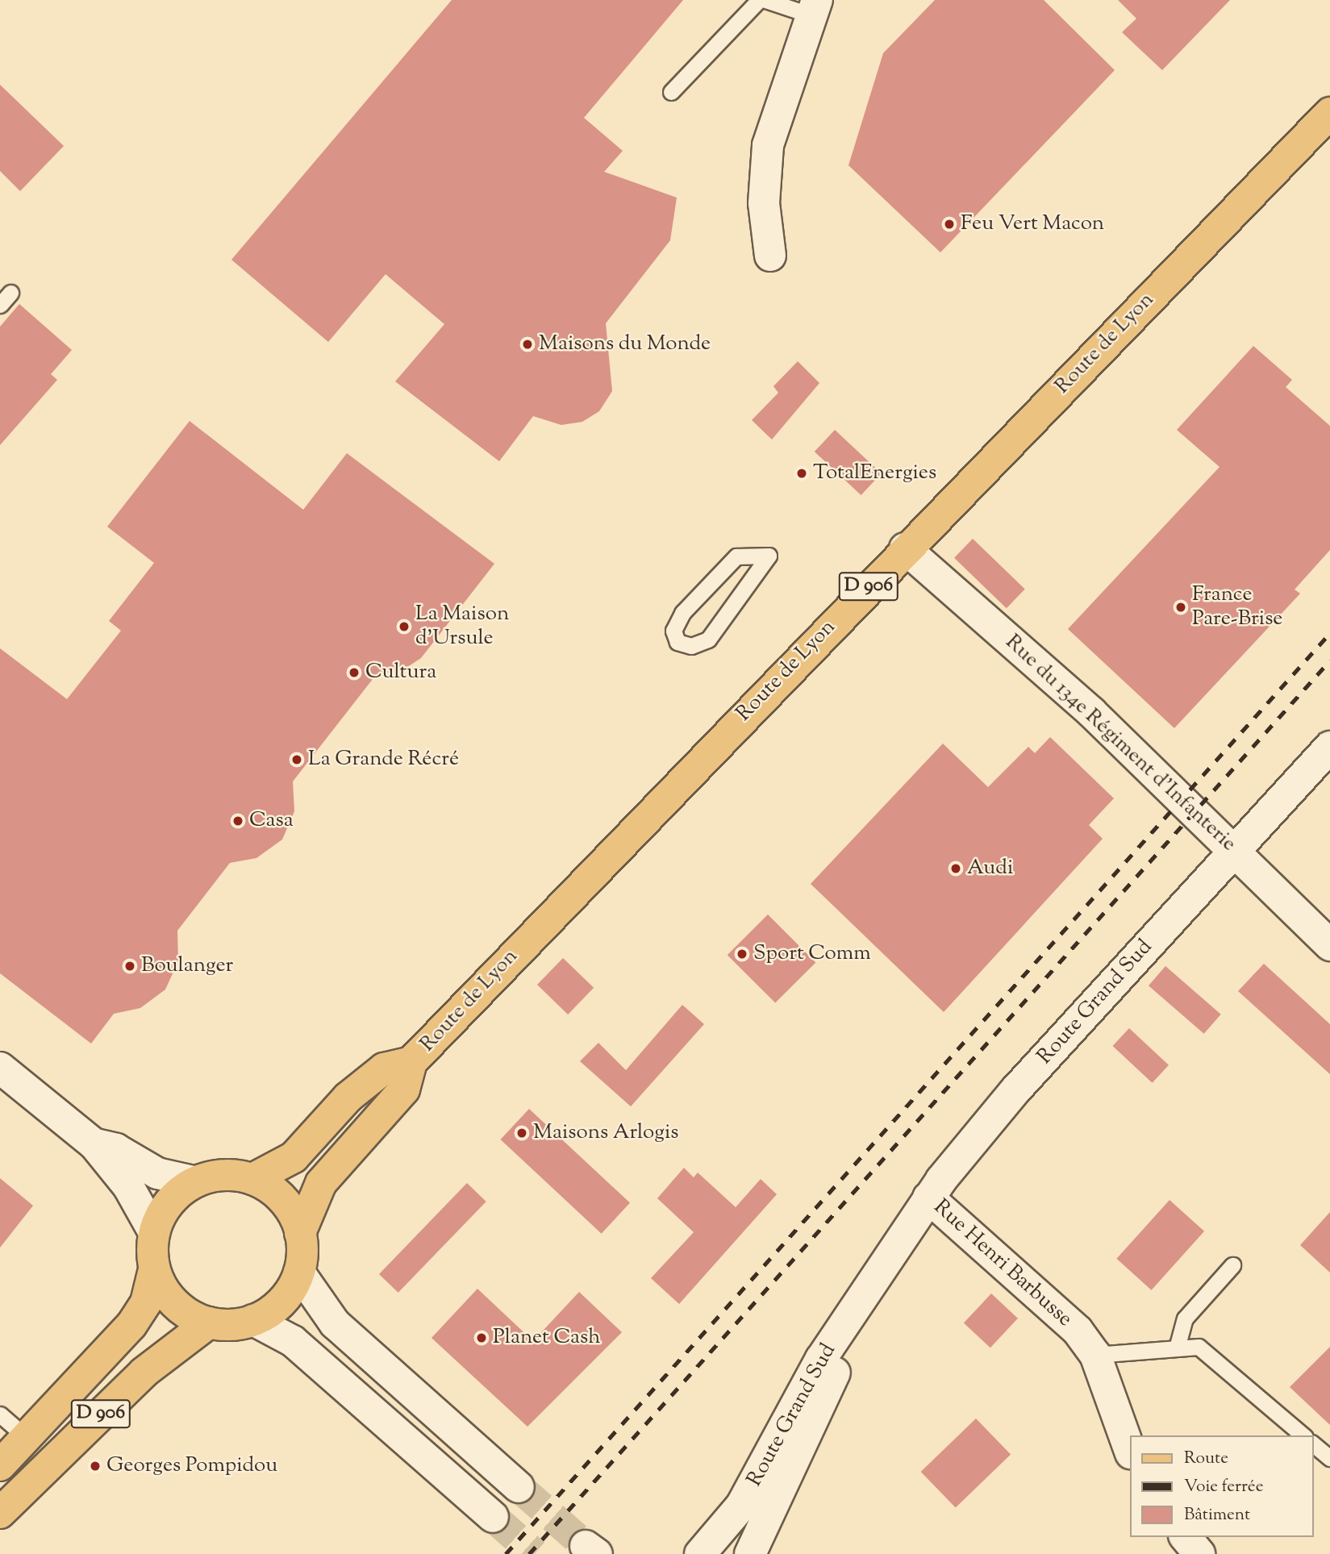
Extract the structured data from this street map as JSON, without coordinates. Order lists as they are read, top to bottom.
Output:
{
  "streets": {
    "main road": [
      "Route de Lyon",
      "D 906",
      "Rue du 134e Régiment d'Infanterie",
      "Route Grand Sud",
      "Rue Henri Barbusse"
    ]
  },
  "crossings": [
    ["Route de Lyon", "D 906"],
    ["Route de Lyon", "Rue du 134e Régiment d'Infanterie"],
    ["Rue du 134e Régiment d'Infanterie", "Route Grand Sud"],
    ["Route Grand Sud", "Rue Henri Barbusse"]
  ],
  "places": [
    "Feu Vert Macon",
    "Maisons du Monde",
    "TotalEnergies",
    "France Pare-Brise",
    "La Maison d'Ursule",
    "Cultura",
    "La Grande Récré",
    "Casa",
    "Audi",
    "Sport Comm",
    "Boulanger",
    "Maisons Arlogis",
    "Planet Cash",
    "Georges Pompidou"
  ],
  "legend": ["Route", "Voie ferrée", "Bâtiment"]
}
